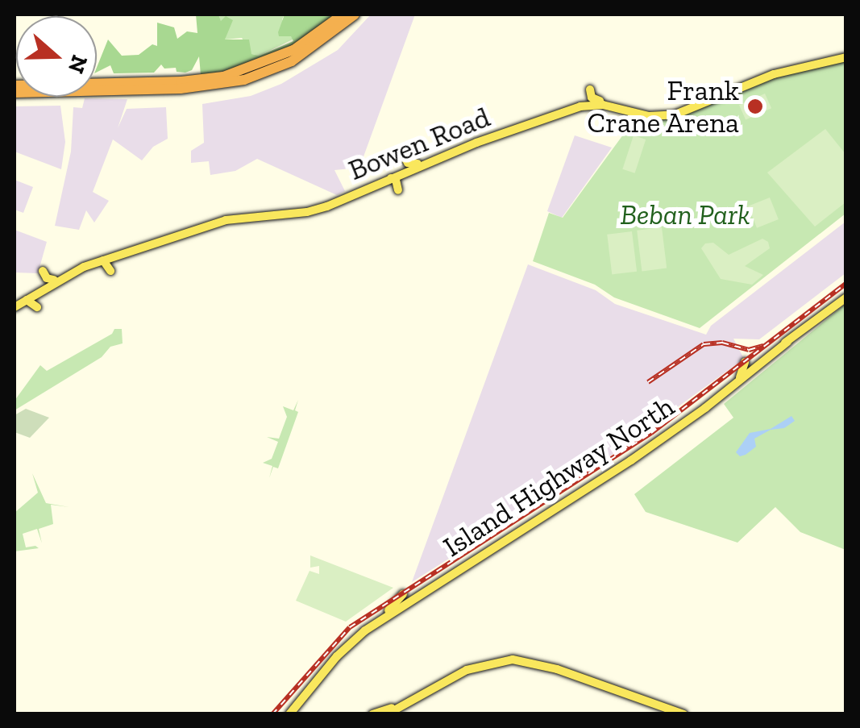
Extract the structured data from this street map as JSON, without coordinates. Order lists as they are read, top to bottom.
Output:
{
  "streets": {
    "main road": ["Bowen Road", "Island Highway North"]
  },
  "parks": ["Beban Park"],
  "places": ["Frank Crane Arena"],
  "north": "right"
}
